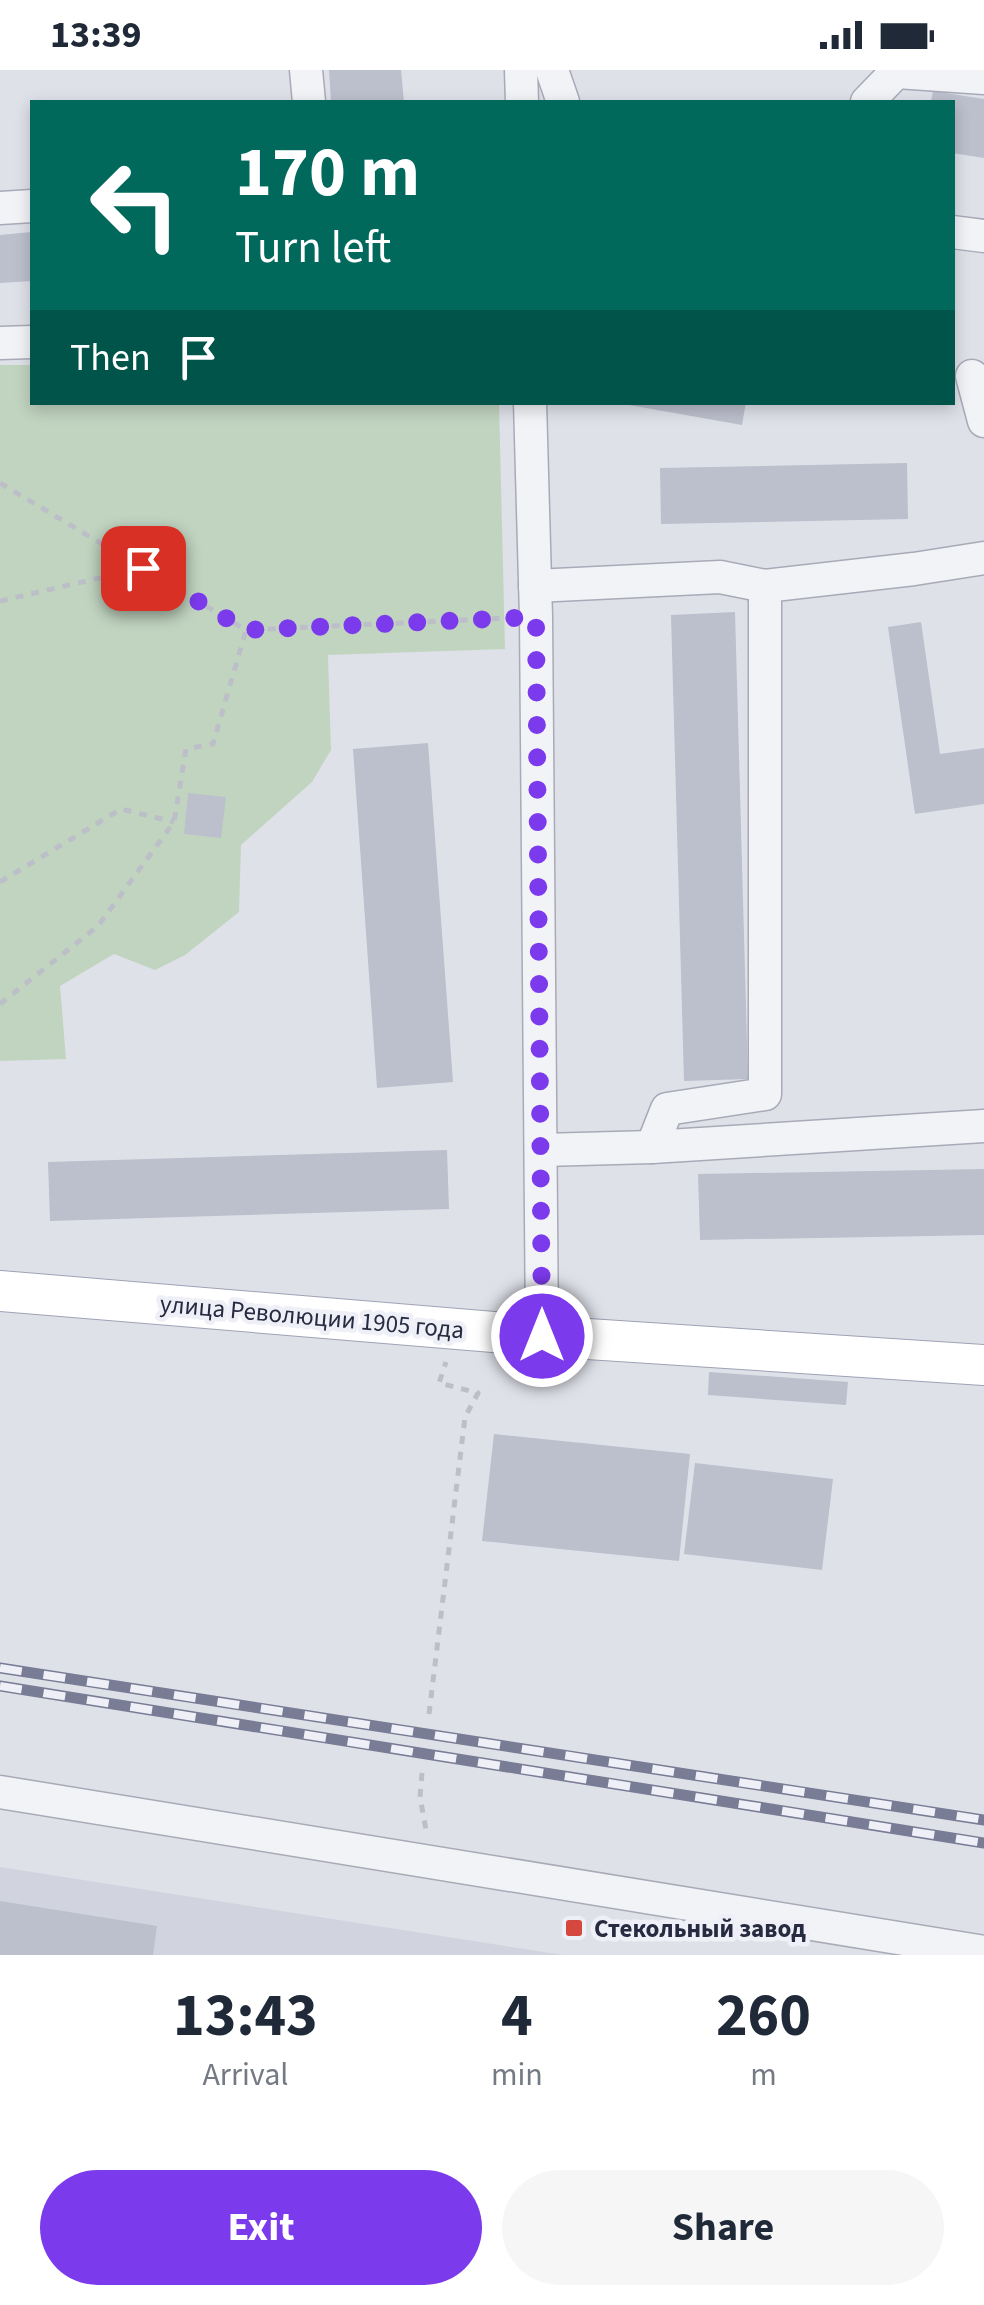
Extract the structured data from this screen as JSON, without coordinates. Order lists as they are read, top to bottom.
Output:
{
  "streets": {
    "main road": ["улица Революции 1905 года"]
  },
  "places": {
    "transit": ["Стекольный завод"]
  },
  "page": {
    "status": "13:39",
    "turn": ["170 m", "Turn left"],
    "then": "Then",
    "eta": [
      "13:43",
      "Arrival",
      "4",
      "min",
      "260",
      "m"
    ],
    "buttons": ["Exit", "Share"]
  }
}
